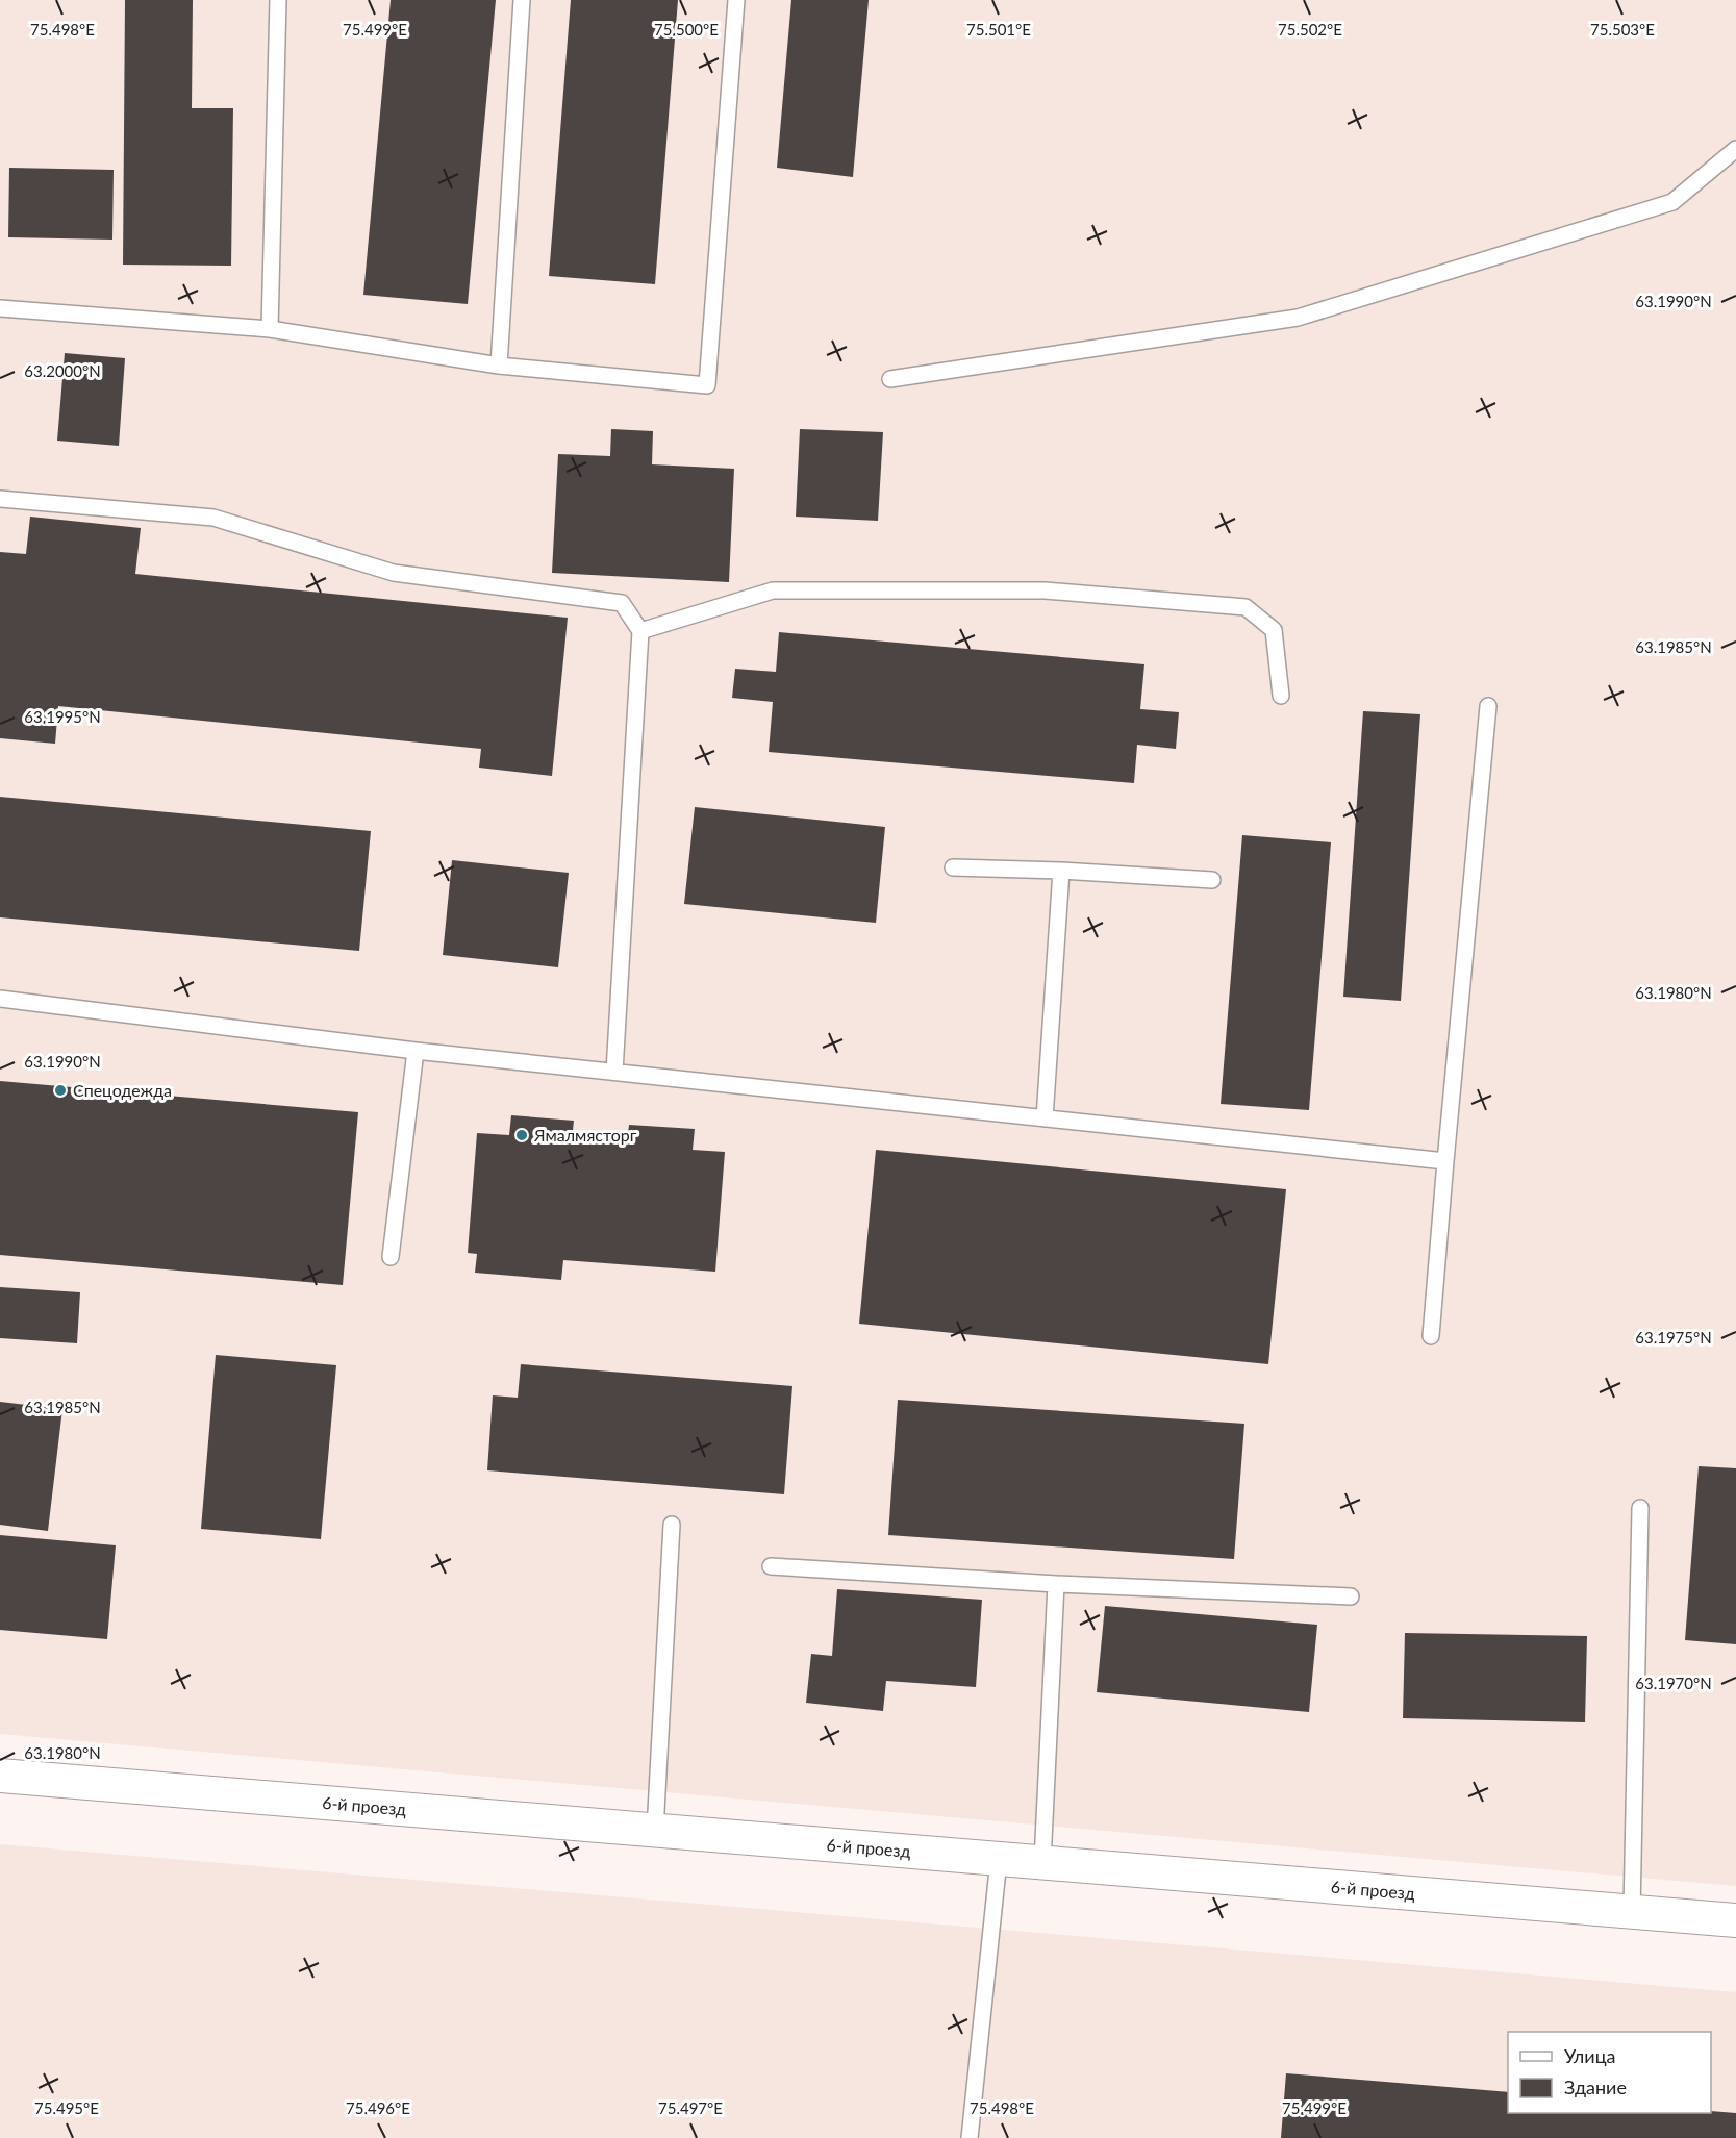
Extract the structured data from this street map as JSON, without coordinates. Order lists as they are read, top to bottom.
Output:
{
  "streets": {
    "street": ["6-й проезд"]
  },
  "places": ["Спецодежда", "Ямалмясторг"],
  "legend": ["Улица", "Здание"],
  "coordinates": [
    "75.498°E",
    "75.499°E",
    "75.500°E",
    "75.502°E",
    "75.503°E",
    "75.501°E",
    "63.1990°N",
    "63.2000°N",
    "63.1985°N",
    "63.1995°N",
    "63.1980°N",
    "63.1975°N",
    "63.1970°N",
    "75.495°E",
    "75.496°E",
    "75.497°E"
  ]
}
